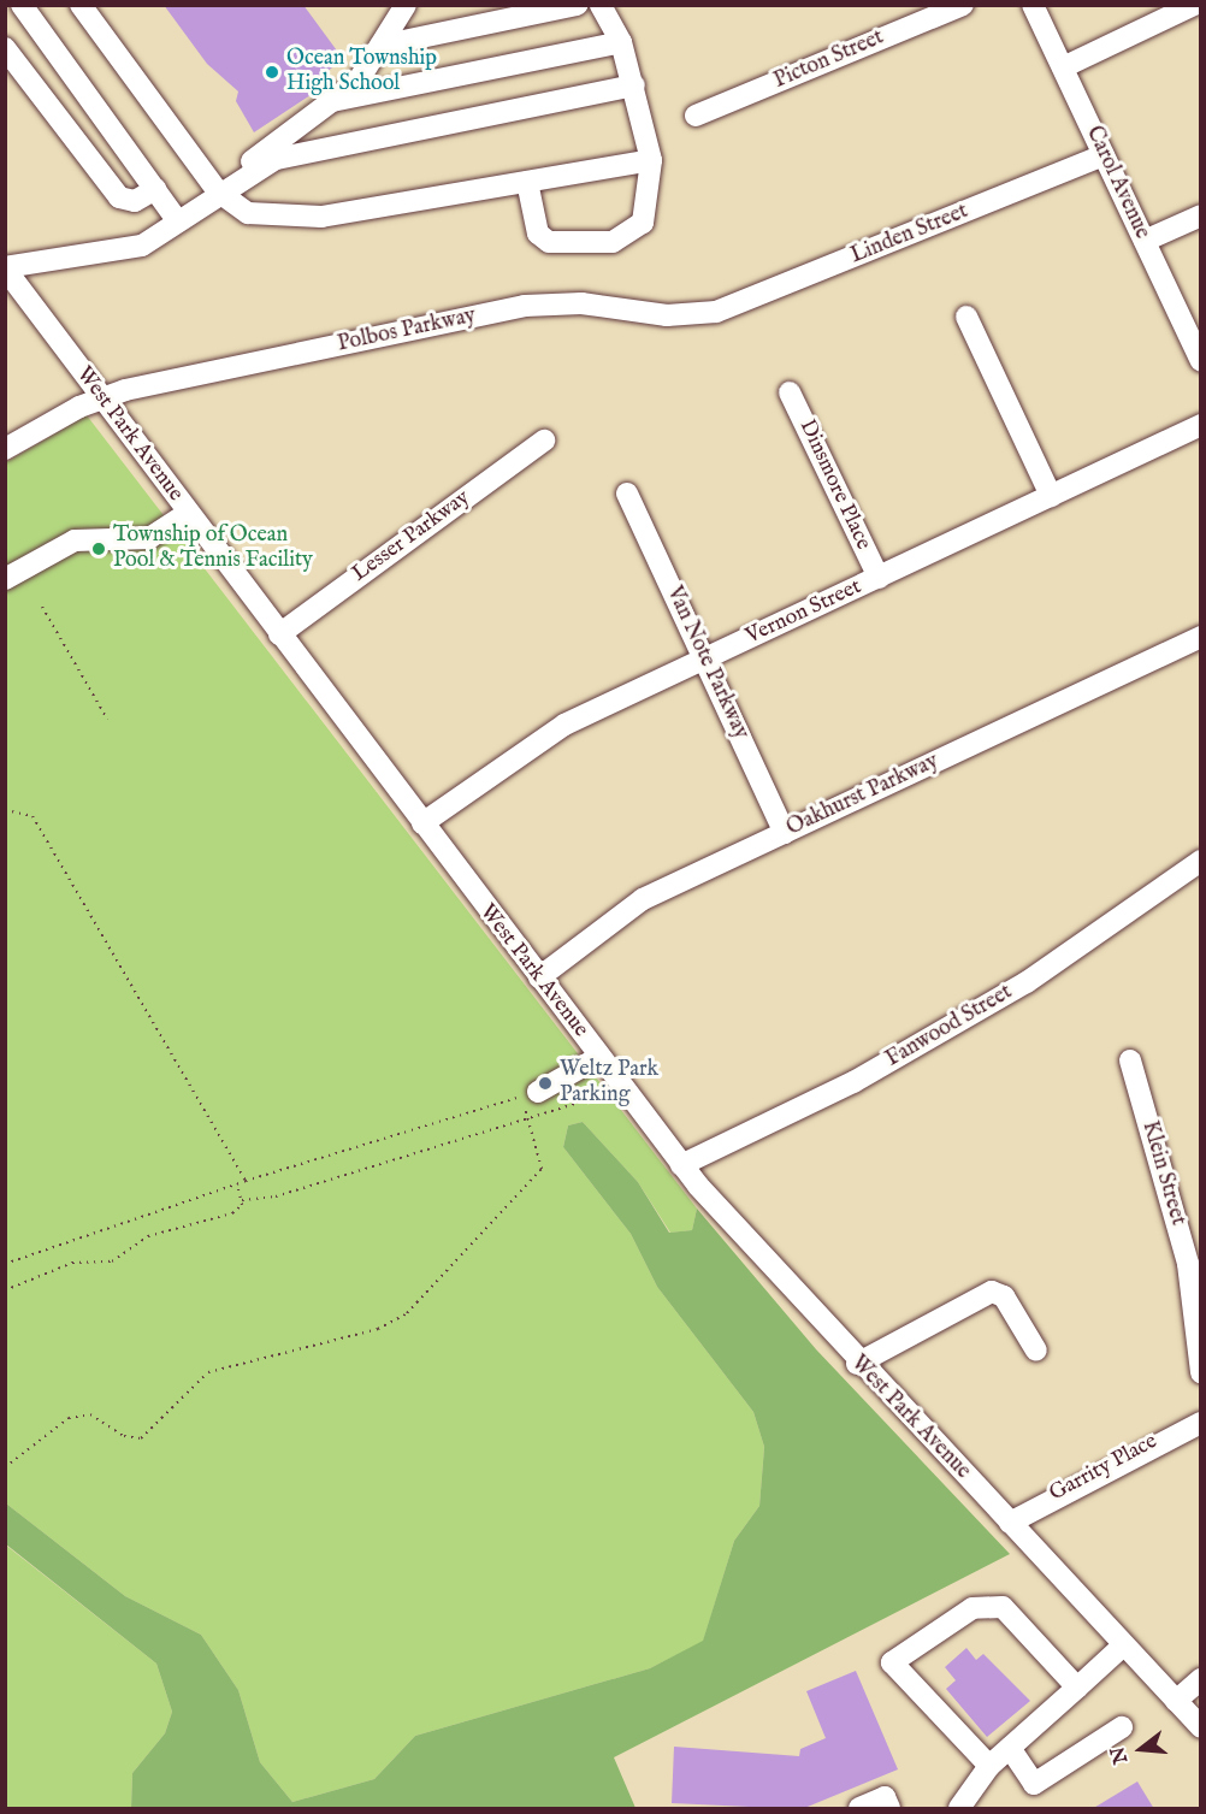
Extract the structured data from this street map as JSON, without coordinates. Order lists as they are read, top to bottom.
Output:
{
  "streets": {
    "street": [
      "Picton Street",
      "Carol Avenue",
      "Linden Street",
      "Polbos Parkway",
      "West Park Avenue",
      "Dinsmore Place",
      "Lesser Parkway",
      "Vernon Street",
      "Van Note Parkway",
      "Oakhurst Parkway",
      "Fanwood Street",
      "Klein Street",
      "Garrity Place"
    ]
  },
  "crossings": [
    ["Carol Avenue", "Linden Street"],
    ["Linden Street", "Polbos Parkway"],
    ["Polbos Parkway", "West Park Avenue"],
    ["West Park Avenue", "Lesser Parkway"],
    ["West Park Avenue", "Vernon Street"],
    ["West Park Avenue", "Oakhurst Parkway"],
    ["West Park Avenue", "Fanwood Street"],
    ["West Park Avenue", "Garrity Place"],
    ["Dinsmore Place", "Vernon Street"],
    ["Vernon Street", "Van Note Parkway"],
    ["Van Note Parkway", "Oakhurst Parkway"]
  ],
  "places": ["Ocean Township High School", "Township of Ocean Pool & Tennis Facility", "Weltz Park Parking"],
  "north": "left"
}
